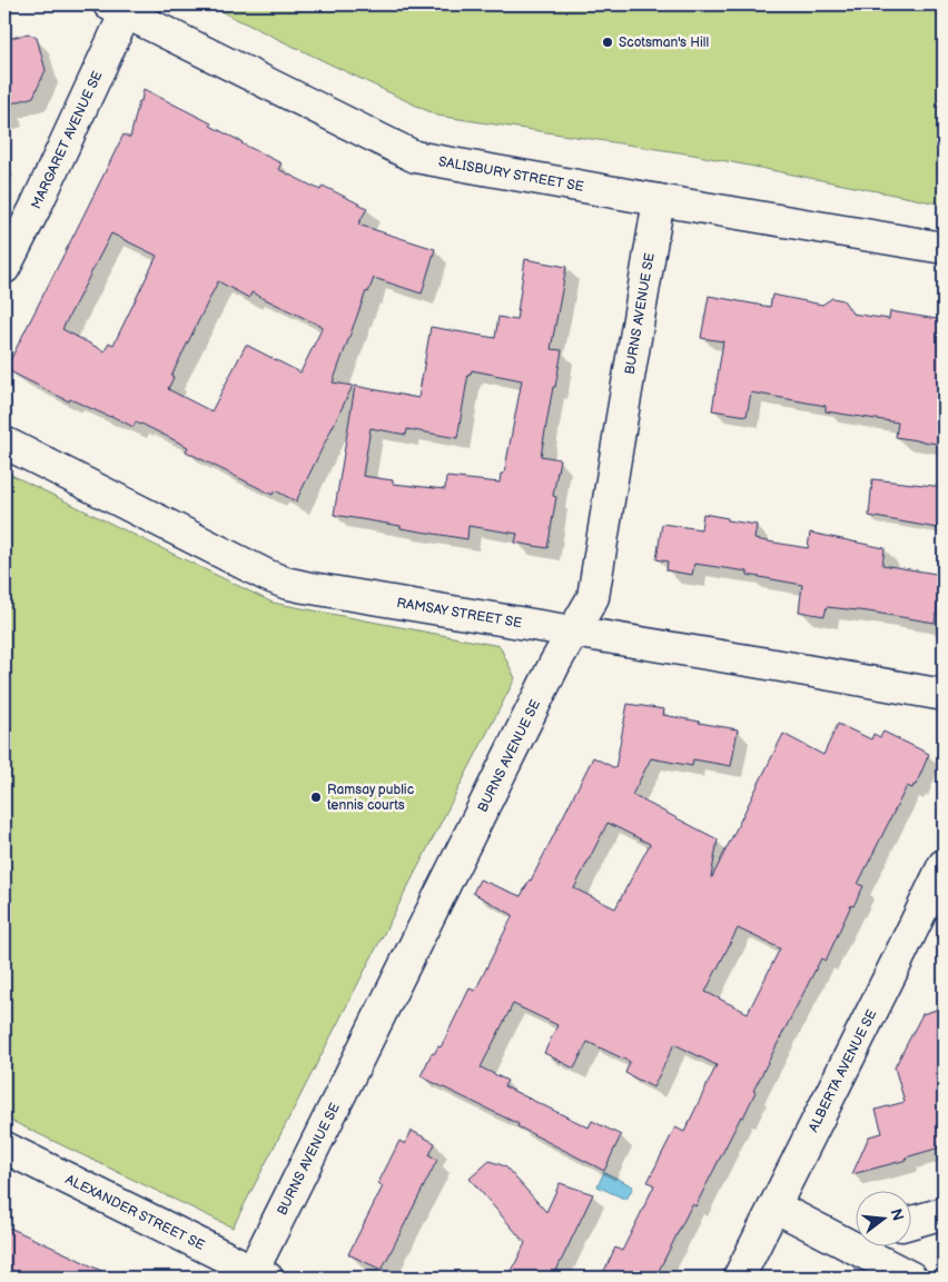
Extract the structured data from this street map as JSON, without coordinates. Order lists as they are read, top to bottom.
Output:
{
  "streets": {
    "street": [
      "MARGARET AVENUE SE",
      "SALISBURY STREET SE",
      "BURNS AVENUE SE",
      "RAMSAY STREET SE",
      "ALBERTA AVENUE SE",
      "ALEXANDER STREET SE"
    ]
  },
  "crossings": [
    ["MARGARET AVENUE SE", "SALISBURY STREET SE"],
    ["SALISBURY STREET SE", "BURNS AVENUE SE"],
    ["BURNS AVENUE SE", "RAMSAY STREET SE"],
    ["BURNS AVENUE SE", "ALEXANDER STREET SE"]
  ],
  "places": ["Scotsman's Hill", "Ramsay public tennis courts"],
  "north": "right"
}
